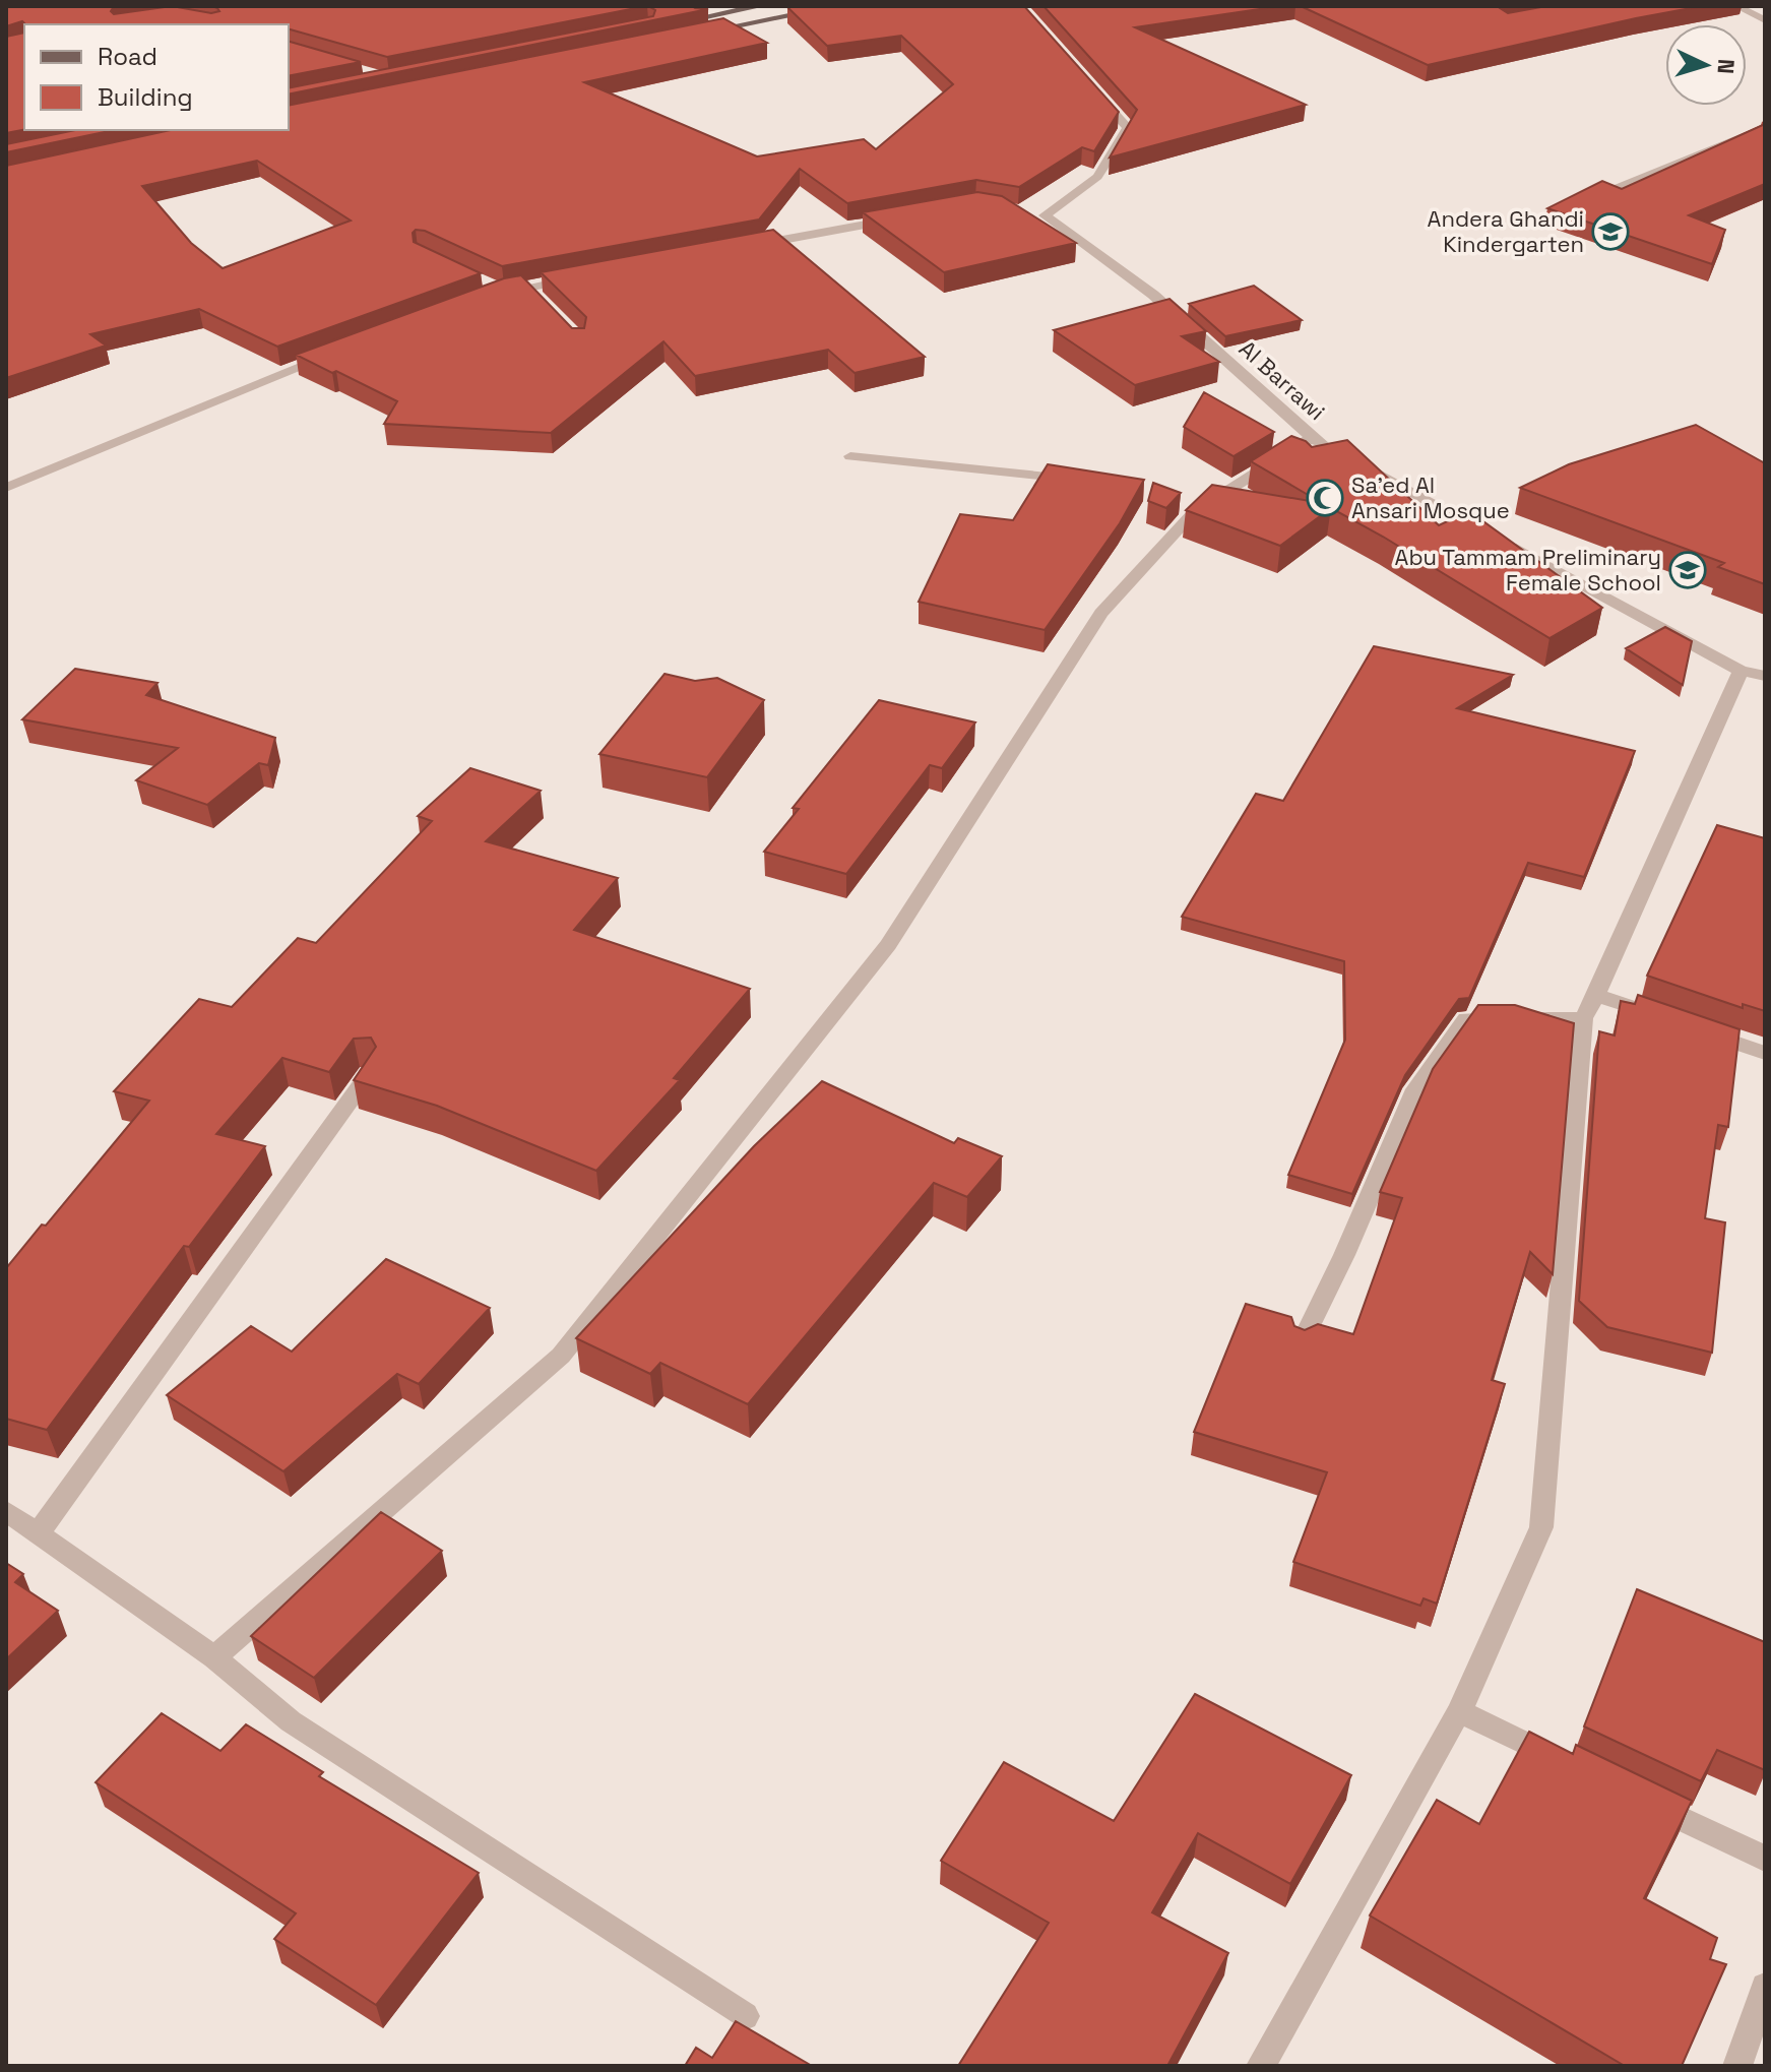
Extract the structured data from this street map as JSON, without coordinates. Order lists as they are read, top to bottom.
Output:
{
  "streets": {
    "street": ["Al Barrawi"]
  },
  "places": {
    "school or university": ["Andera Ghandi Kindergarten", "Abu Tammam Preliminary Female School"],
    "mosque": ["Sa'ed Al Ansari Mosque"]
  },
  "legend": ["Road", "Building"],
  "north": "right"
}
